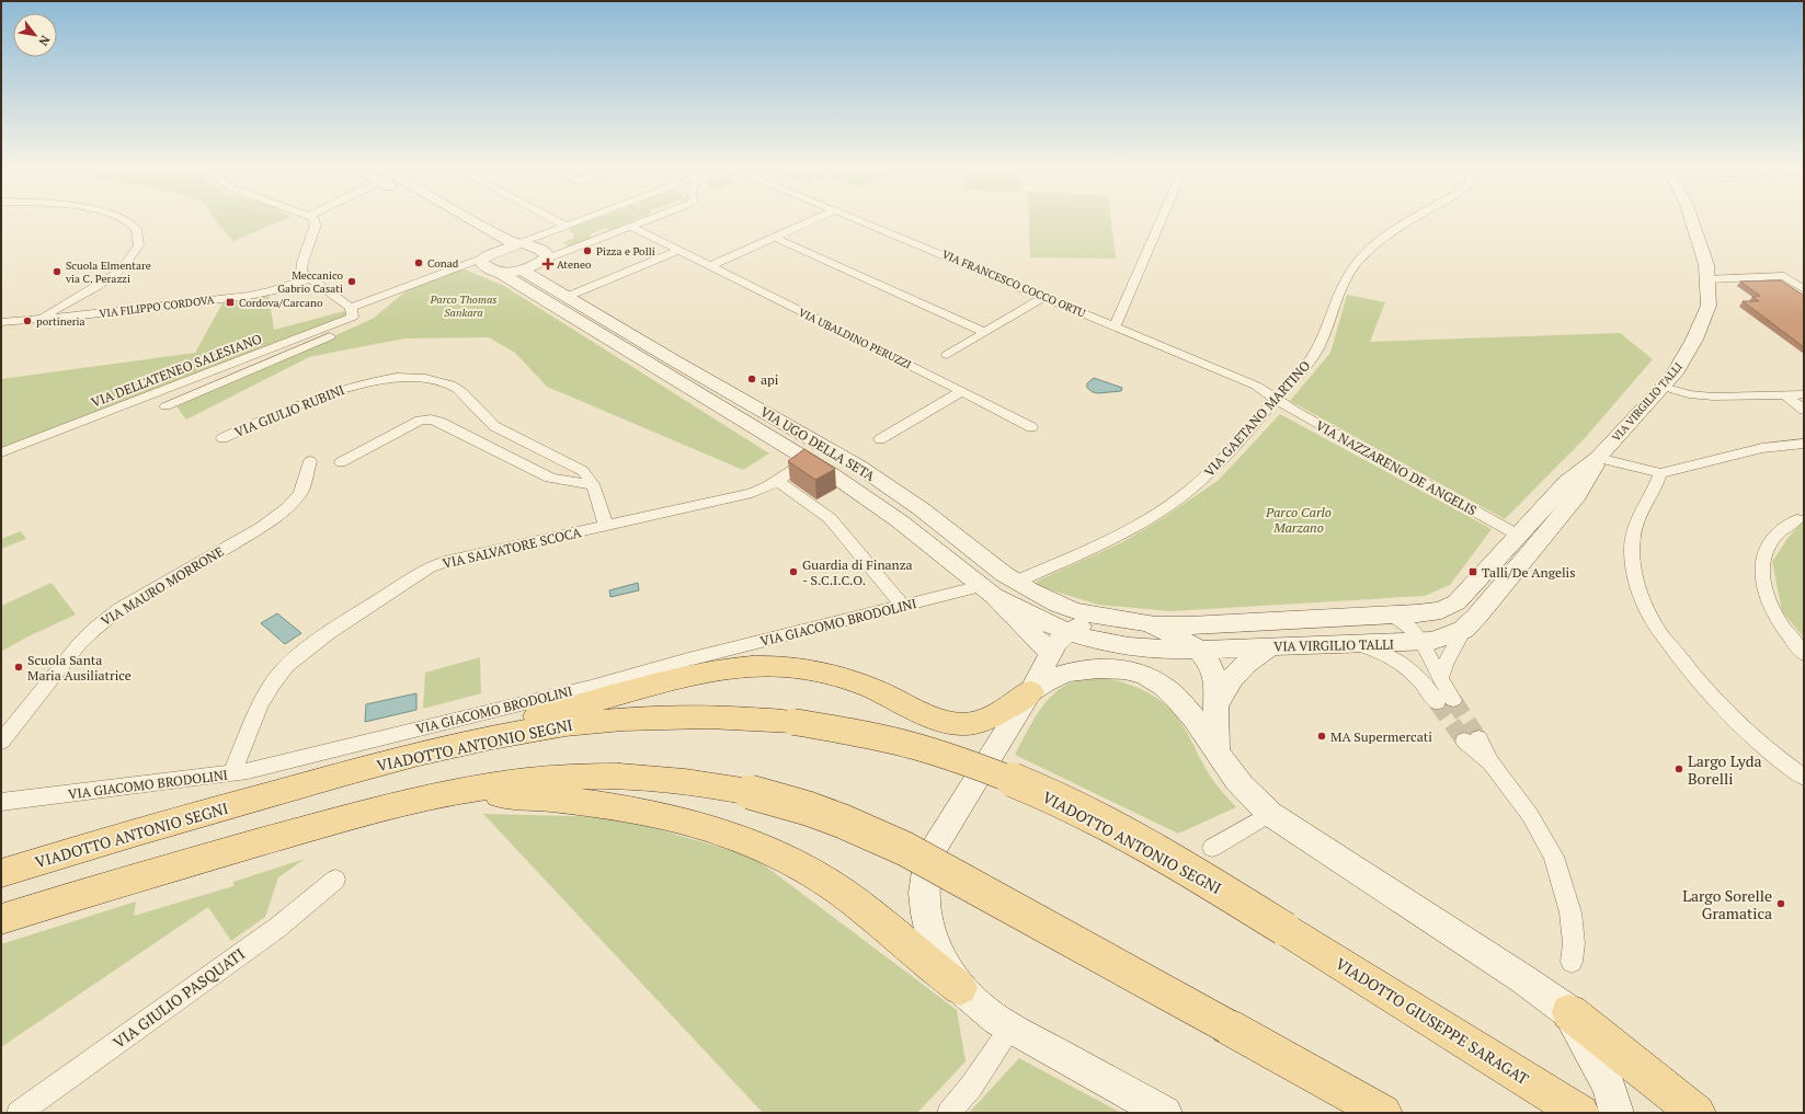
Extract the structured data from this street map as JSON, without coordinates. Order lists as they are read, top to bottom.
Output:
{
  "streets": {
    "main road": ["VIADOTTO ANTONIO SEGNI", "VIADOTTO GIUSEPPE SARAGAT"],
    "street": [
      "VIA FRANCESCO COCCO ORTU",
      "VIA FILIPPO CORDOVA",
      "VIA UBALDINO PERUZZI",
      "VIA DELL'ATENEO SALESIANO",
      "VIA VIRGILIO TALLI",
      "VIA GIULIO RUBINI",
      "VIA GAETANO MARTINO",
      "VIA UGO DELLA SETA",
      "VIA NAZZARENO DE ANGELIS",
      "VIA SALVATORE SCOCA",
      "VIA MAURO MORRONE",
      "VIA GIACOMO BRODOLINI",
      "VIA GIULIO PASQUATI"
    ]
  },
  "crossings": [
    ["VIA FRANCESCO COCCO ORTU", "VIA GAETANO MARTINO"],
    ["VIA FRANCESCO COCCO ORTU", "VIA NAZZARENO DE ANGELIS"],
    ["VIA DELL'ATENEO SALESIANO", "VIA UGO DELLA SETA"],
    ["VIA VIRGILIO TALLI", "VIA UGO DELLA SETA"],
    ["VIA VIRGILIO TALLI", "VIA NAZZARENO DE ANGELIS"],
    ["VIA VIRGILIO TALLI", "VIA GIACOMO BRODOLINI"],
    ["VIA GIULIO RUBINI", "VIA SALVATORE SCOCA"],
    ["VIA GAETANO MARTINO", "VIA UGO DELLA SETA"],
    ["VIA GAETANO MARTINO", "VIA NAZZARENO DE ANGELIS"],
    ["VIA UGO DELLA SETA", "VIA SALVATORE SCOCA"],
    ["VIA UGO DELLA SETA", "VIA GIACOMO BRODOLINI"],
    ["VIA SALVATORE SCOCA", "VIA GIACOMO BRODOLINI"],
    ["VIADOTTO ANTONIO SEGNI", "VIADOTTO GIUSEPPE SARAGAT"]
  ],
  "parks": ["Parco Thomas Sankara", "Parco Carlo Marzano"],
  "places": {
    "other": [
      "Pizza e Polli",
      "Conad",
      "Scuola Elmentare via C. Perazzi",
      "Meccanico Gabrio Casati",
      "portineria",
      "api",
      "Guardia di Finanza - S.C.I.C.O.",
      "Scuola Santa Maria Ausiliatrice",
      "MA Supermercati",
      "Largo Lyda Borelli",
      "Largo Sorelle Gramatica"
    ],
    "health": ["Ateneo"],
    "transit": ["Cordova/Carcano", "Talli/De Angelis"]
  },
  "north": "bottom right"
}
